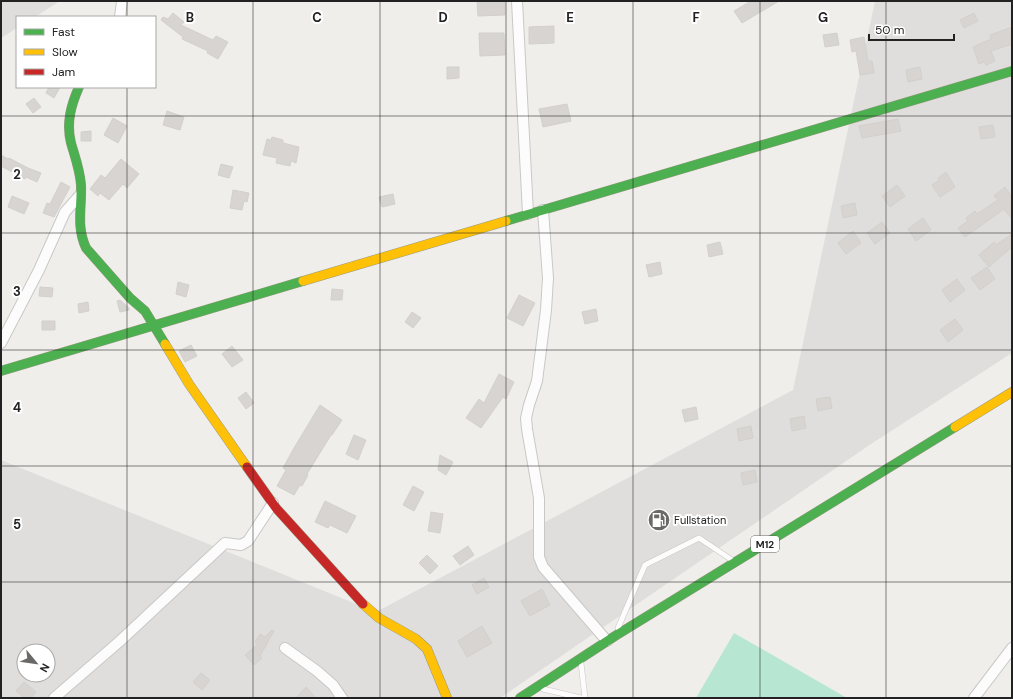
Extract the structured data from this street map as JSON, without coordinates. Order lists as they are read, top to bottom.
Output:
{
  "streets": {
    "main road": ["M12"]
  },
  "places": {
    "fuel station": ["Fullstation"]
  },
  "legend": ["Fast", "Slow", "Jam"],
  "scale_bar": "50 m",
  "north": "bottom right",
  "grid": {
    "columns": [
      "B",
      "C",
      "D",
      "E",
      "F",
      "G"
    ],
    "rows": [
      "2",
      "3",
      "4",
      "5"
    ]
  }
}
